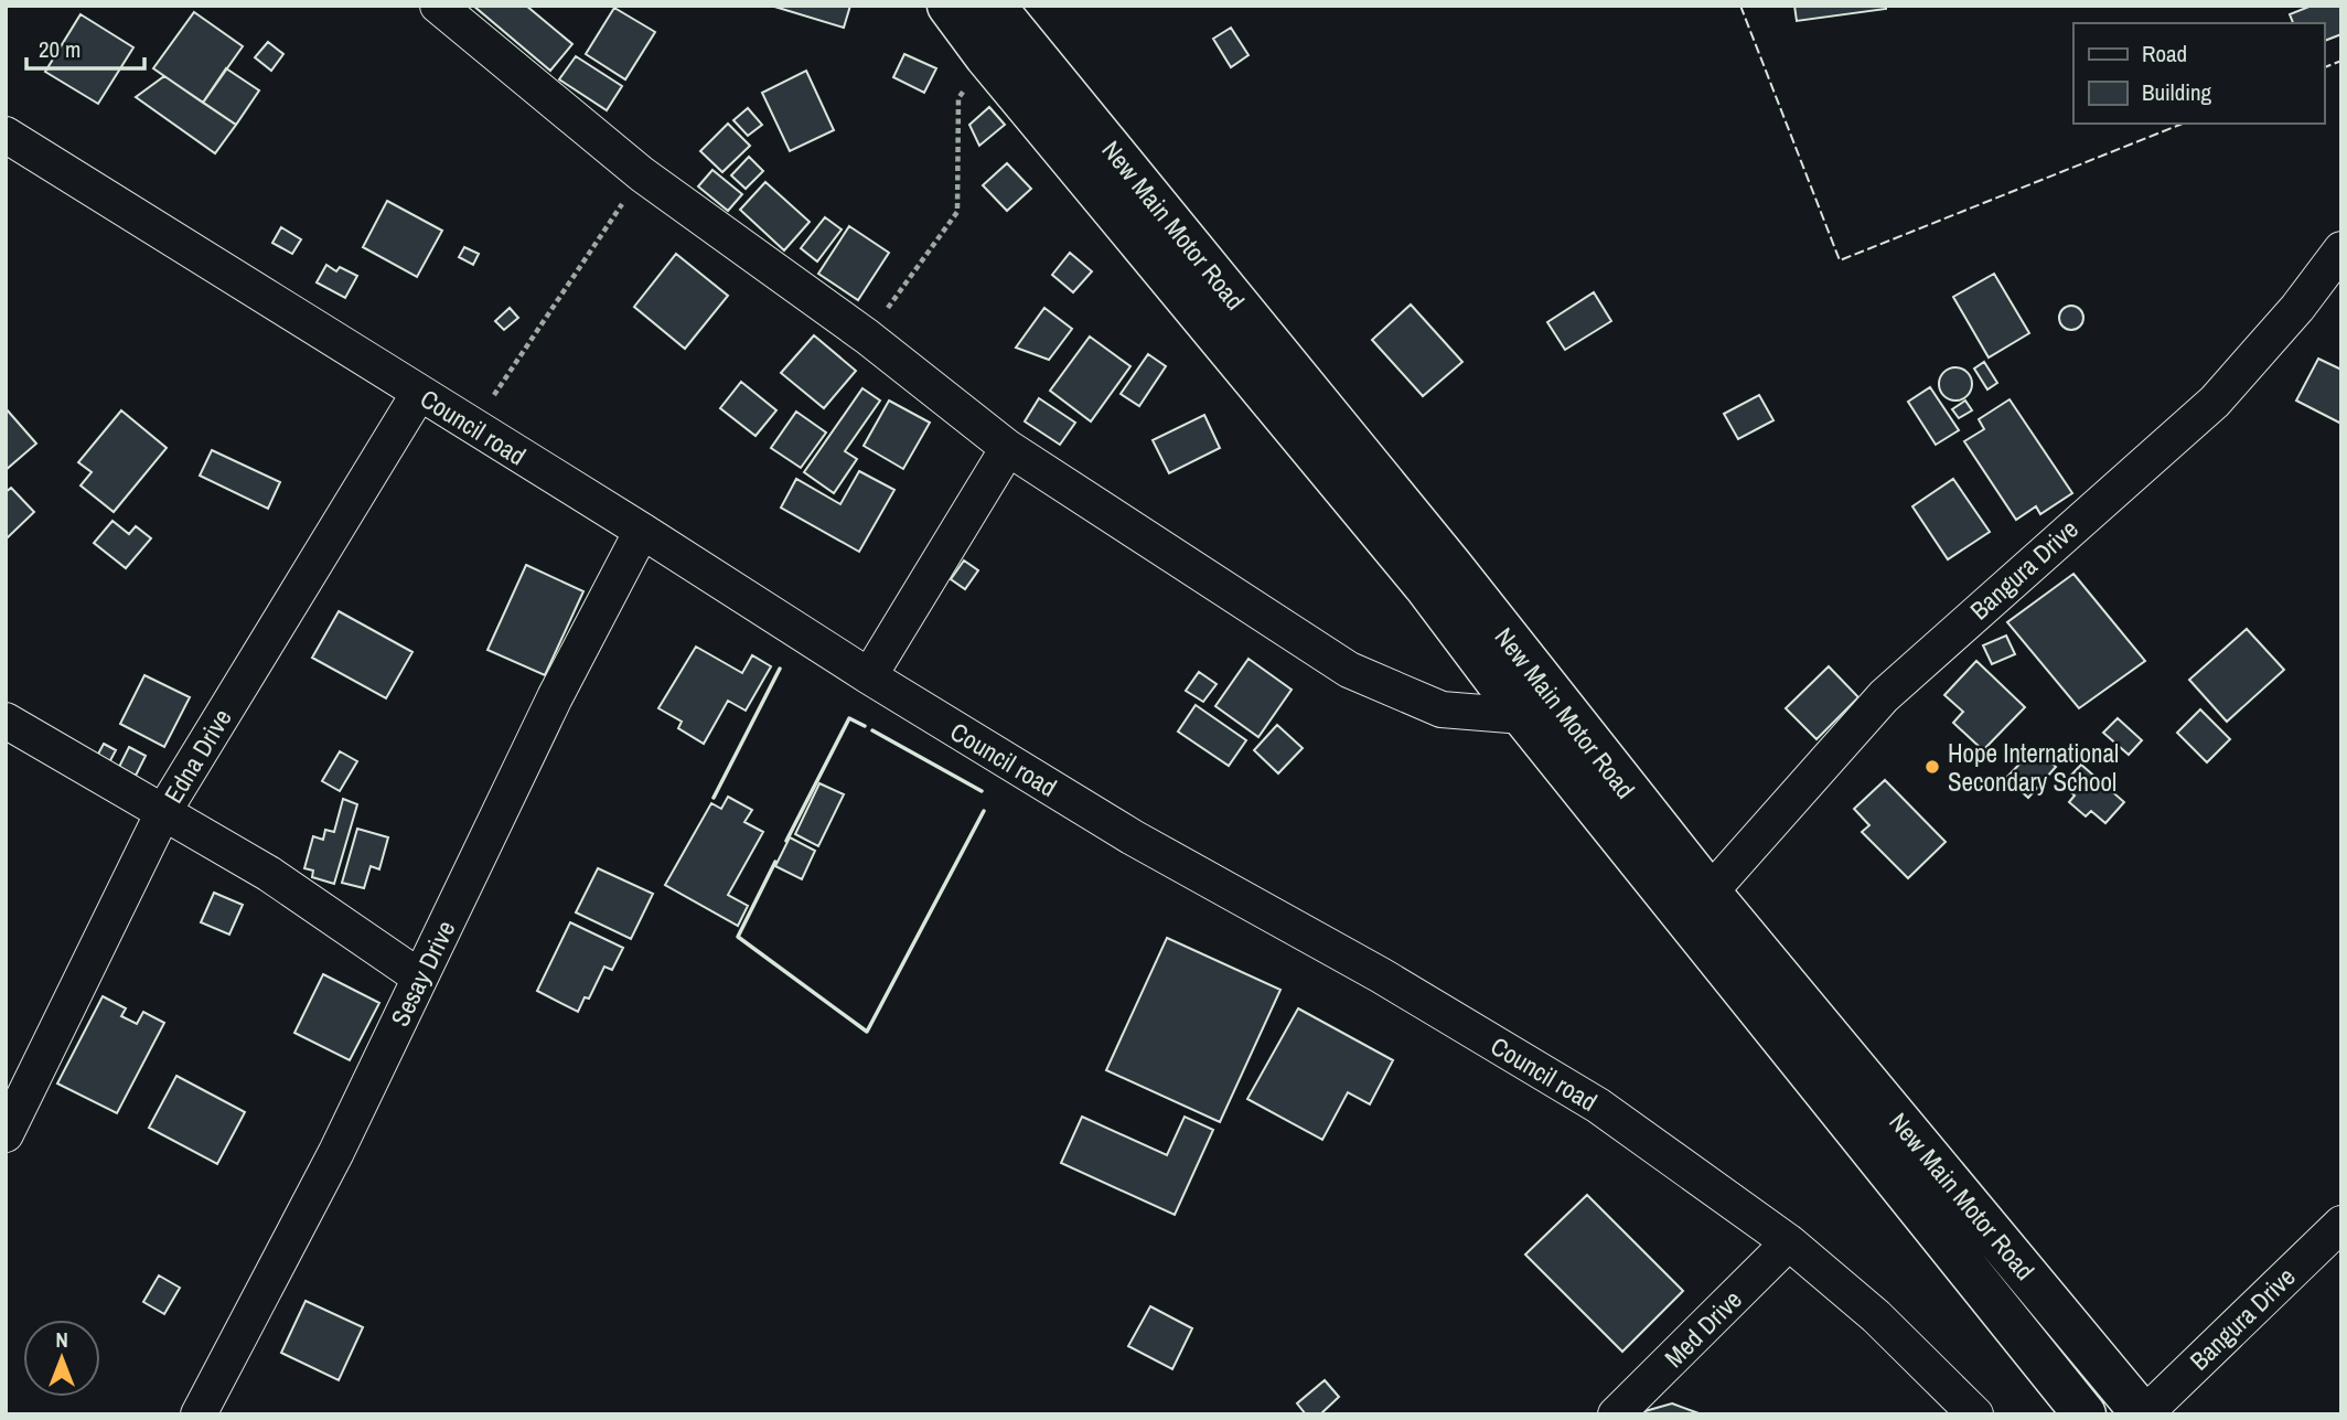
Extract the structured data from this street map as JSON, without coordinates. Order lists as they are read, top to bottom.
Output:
{
  "streets": {
    "highway": ["New Main Motor Road"],
    "street": [
      "Council road",
      "Bangura Drive",
      "Edna Drive",
      "Sesay Drive",
      "Med Drive"
    ]
  },
  "crossings": [
    ["New Main Motor Road", "Bangura Drive"],
    ["Council road", "Edna Drive"],
    ["Council road", "Sesay Drive"],
    ["Council road", "Med Drive"]
  ],
  "places": ["Hope International Secondary School"],
  "legend": ["Road", "Building"],
  "scale_bar": "20 m",
  "north": "top"
}
